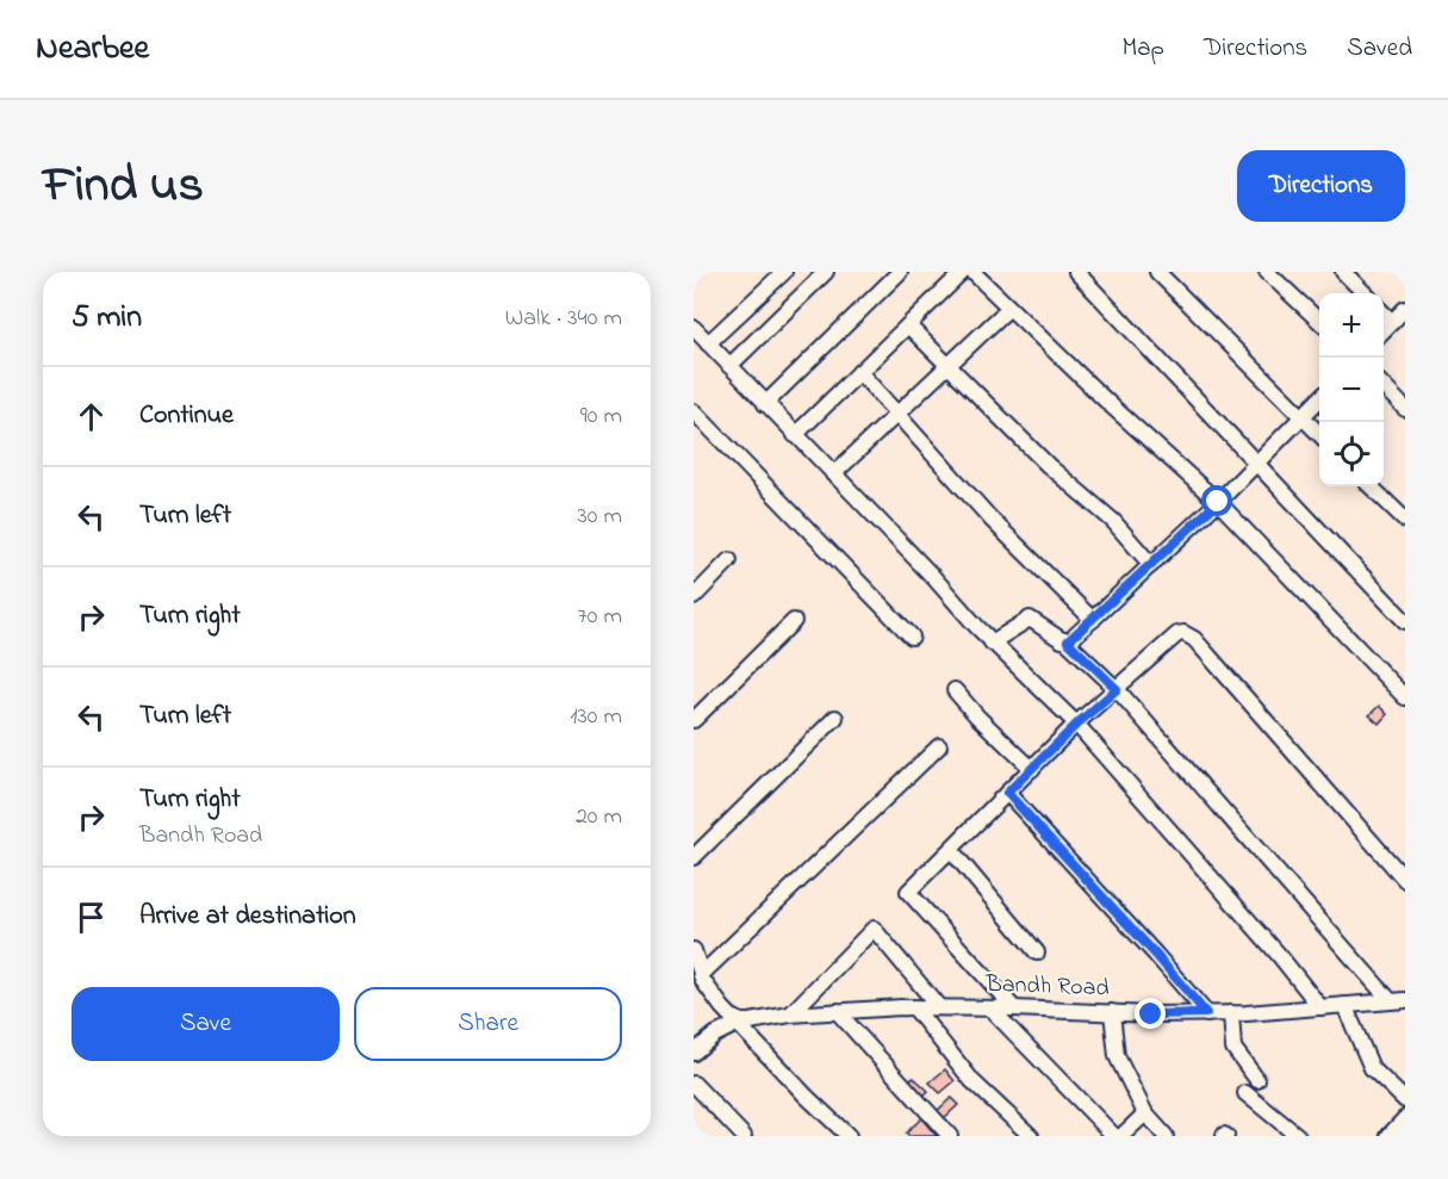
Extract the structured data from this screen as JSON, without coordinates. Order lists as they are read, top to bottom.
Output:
{
  "streets": {
    "street": ["Bandh Road"]
  },
  "page": {
    "header": "Nearbee",
    "nav": ["Map", "Directions", "Saved"],
    "title": "Find us",
    "buttons": [
      "Directions",
      ["Save", "Share"]
    ],
    "heading": ["5 min", "Walk · 340 m"],
    "map_buttons": ["+", "−"],
    "list": [
      ["Continue", "90 m"],
      ["Turn left", "30 m"],
      ["Turn right", "70 m"],
      ["Turn left", "130 m"],
      ["Turn right", "Bandh Road", "20 m"],
      "Arrive at destination"
    ]
  }
}
